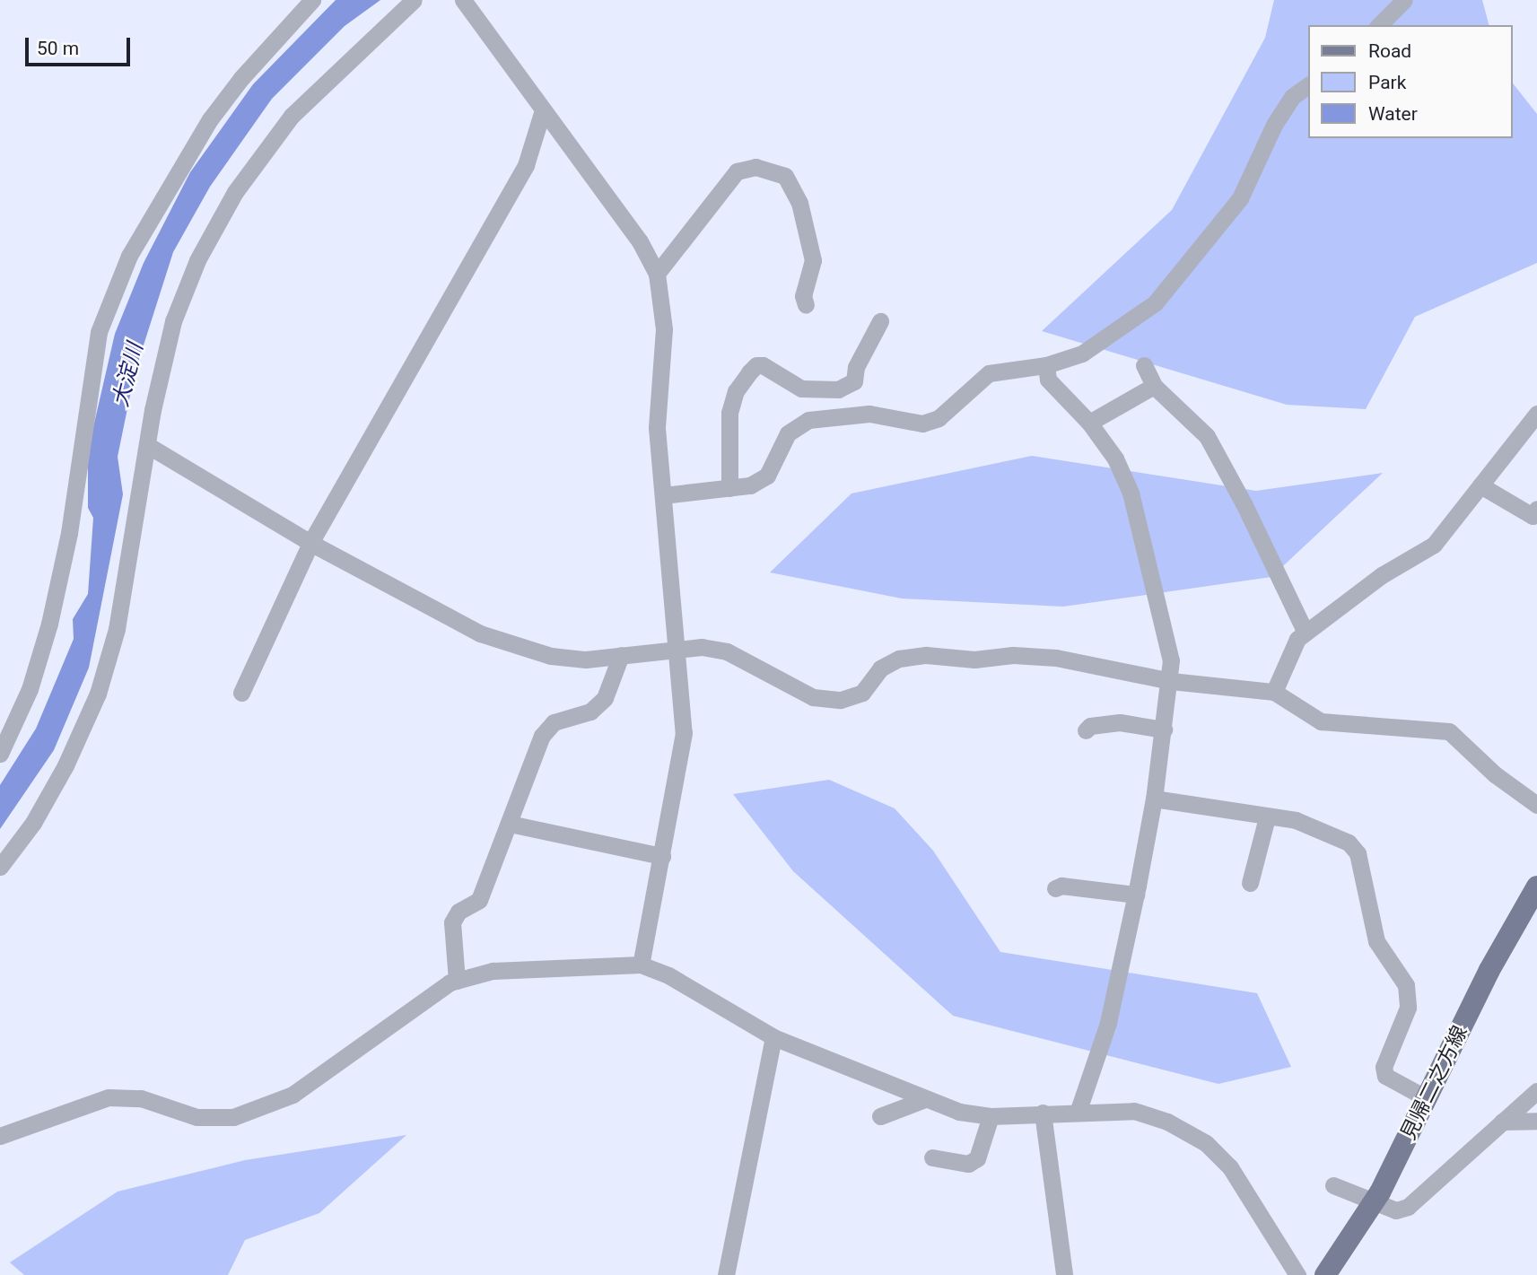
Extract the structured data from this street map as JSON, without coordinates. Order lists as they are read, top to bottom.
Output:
{
  "streets": {
    "main road": ["見帰二之方線"]
  },
  "water": ["大淀川"],
  "legend": ["Road", "Park", "Water"],
  "scale_bar": "50 m"
}
